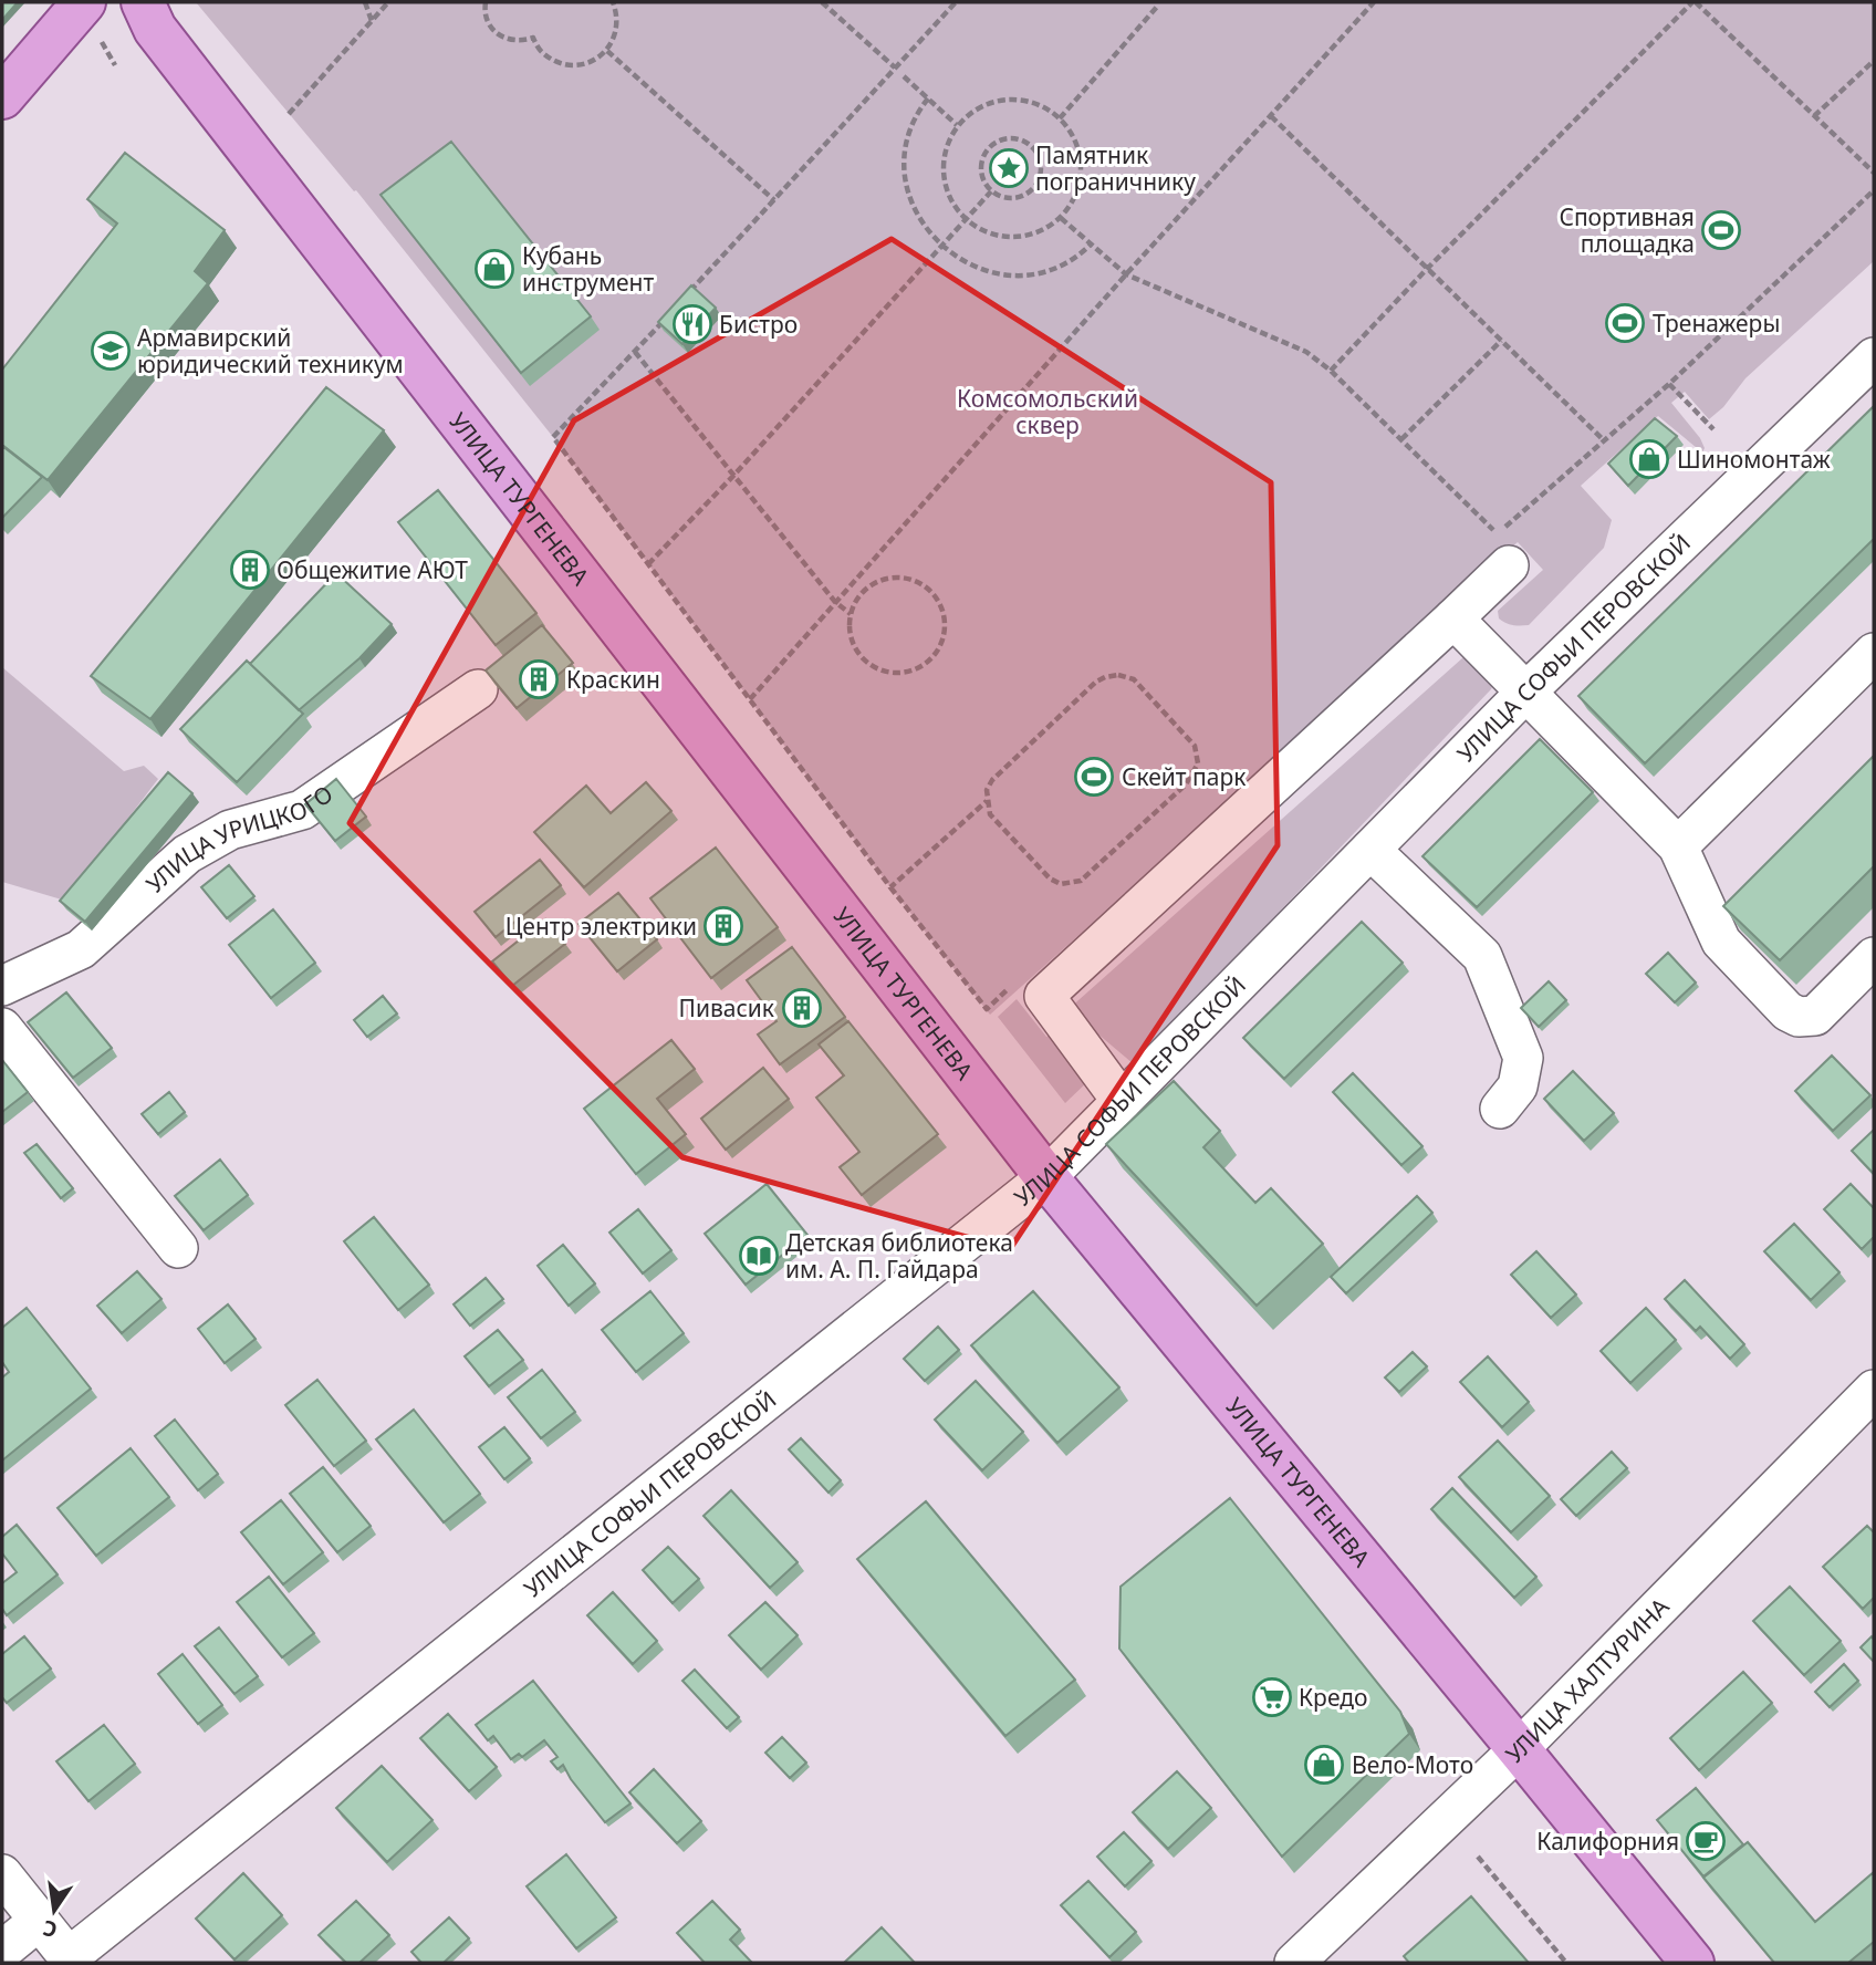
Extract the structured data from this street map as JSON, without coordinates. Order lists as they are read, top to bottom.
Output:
{
  "streets": {
    "main road": ["УЛИЦА ТУРГЕНЕВА"],
    "street": ["УЛИЦА СОФЬИ ПЕРОВСКОЙ", "УЛИЦА УРИЦКОГО", "УЛИЦА ХАЛТУРИНА"]
  },
  "crossings": [
    ["УЛИЦА ТУРГЕНЕВА", "УЛИЦА СОФЬИ ПЕРОВСКОЙ"],
    ["УЛИЦА ТУРГЕНЕВА", "УЛИЦА ХАЛТУРИНА"]
  ],
  "parks": ["Комсомольский сквер"],
  "places": {
    "place": ["Памятник пограничнику"],
    "sports": ["Спортивная площадка", "Тренажеры", "Скейт парк"],
    "shop": ["Кубань инструмент", "Шиномонтаж", "Вело-Мото"],
    "restaurant": ["Бистро"],
    "school or university": ["Армавирский юридический техникум"],
    "building": [
      "Общежитие АЮТ",
      "Краскин",
      "Центр электрики",
      "Пивасик"
    ],
    "library": ["Детская библиотека им. А. П. Гайдара"],
    "supermarket": ["Кредо"],
    "cafe": ["Калифорния"]
  },
  "north": "bottom"
}
